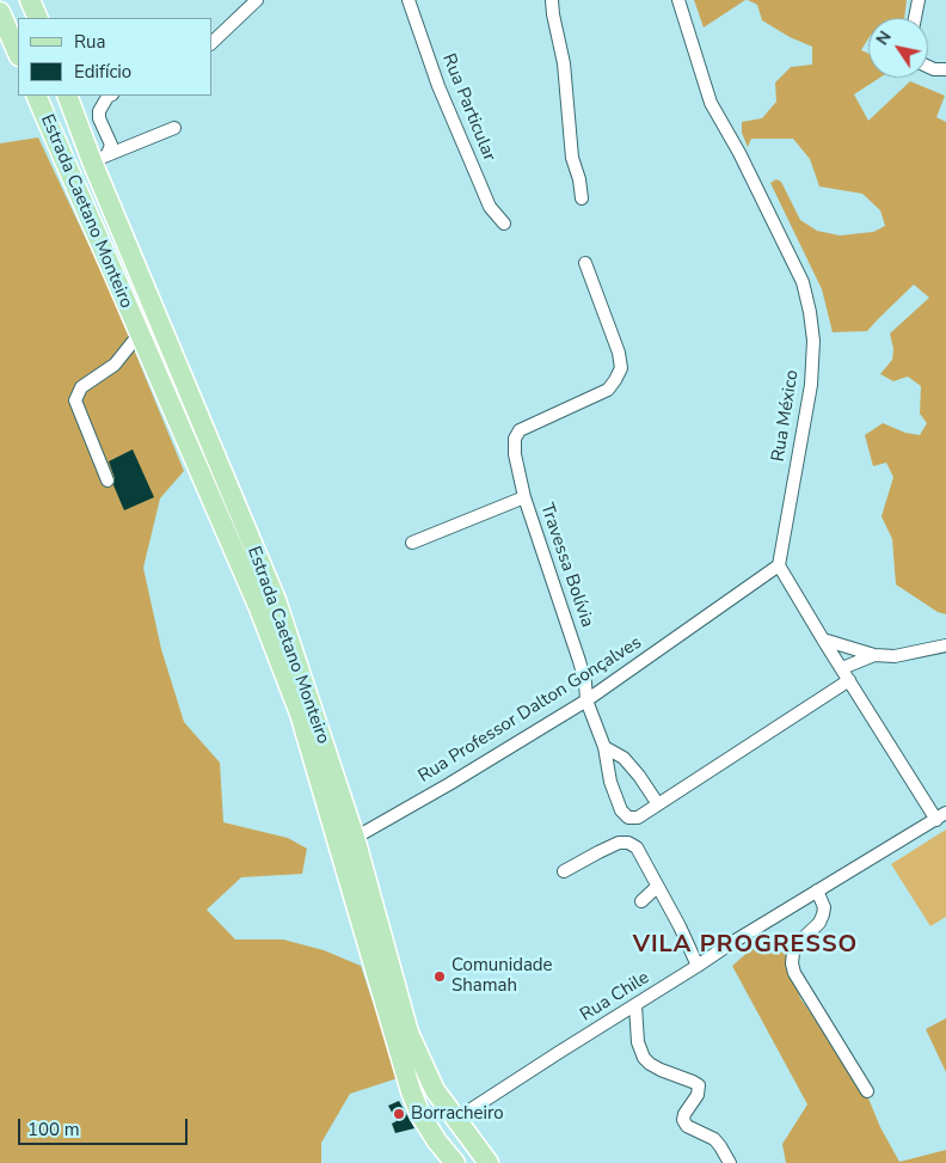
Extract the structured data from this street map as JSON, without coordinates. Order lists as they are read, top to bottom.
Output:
{
  "streets": {
    "main road": ["Estrada Caetano Monteiro"],
    "street": [
      "Rua Particular",
      "Rua México",
      "Travessa Bolívia",
      "Rua Professor Dalton Gonçalves",
      "Rua Chile"
    ]
  },
  "crossings": [
    ["Estrada Caetano Monteiro", "Rua Professor Dalton Gonçalves"],
    ["Estrada Caetano Monteiro", "Rua Chile"],
    ["Rua México", "Rua Professor Dalton Gonçalves"],
    ["Travessa Bolívia", "Rua Professor Dalton Gonçalves"]
  ],
  "districts": ["VILA PROGRESSO"],
  "places": ["Comunidade Shamah", "Borracheiro"],
  "legend": ["Rua", "Edifício"],
  "scale_bar": "100 m",
  "north": "top left"
}
